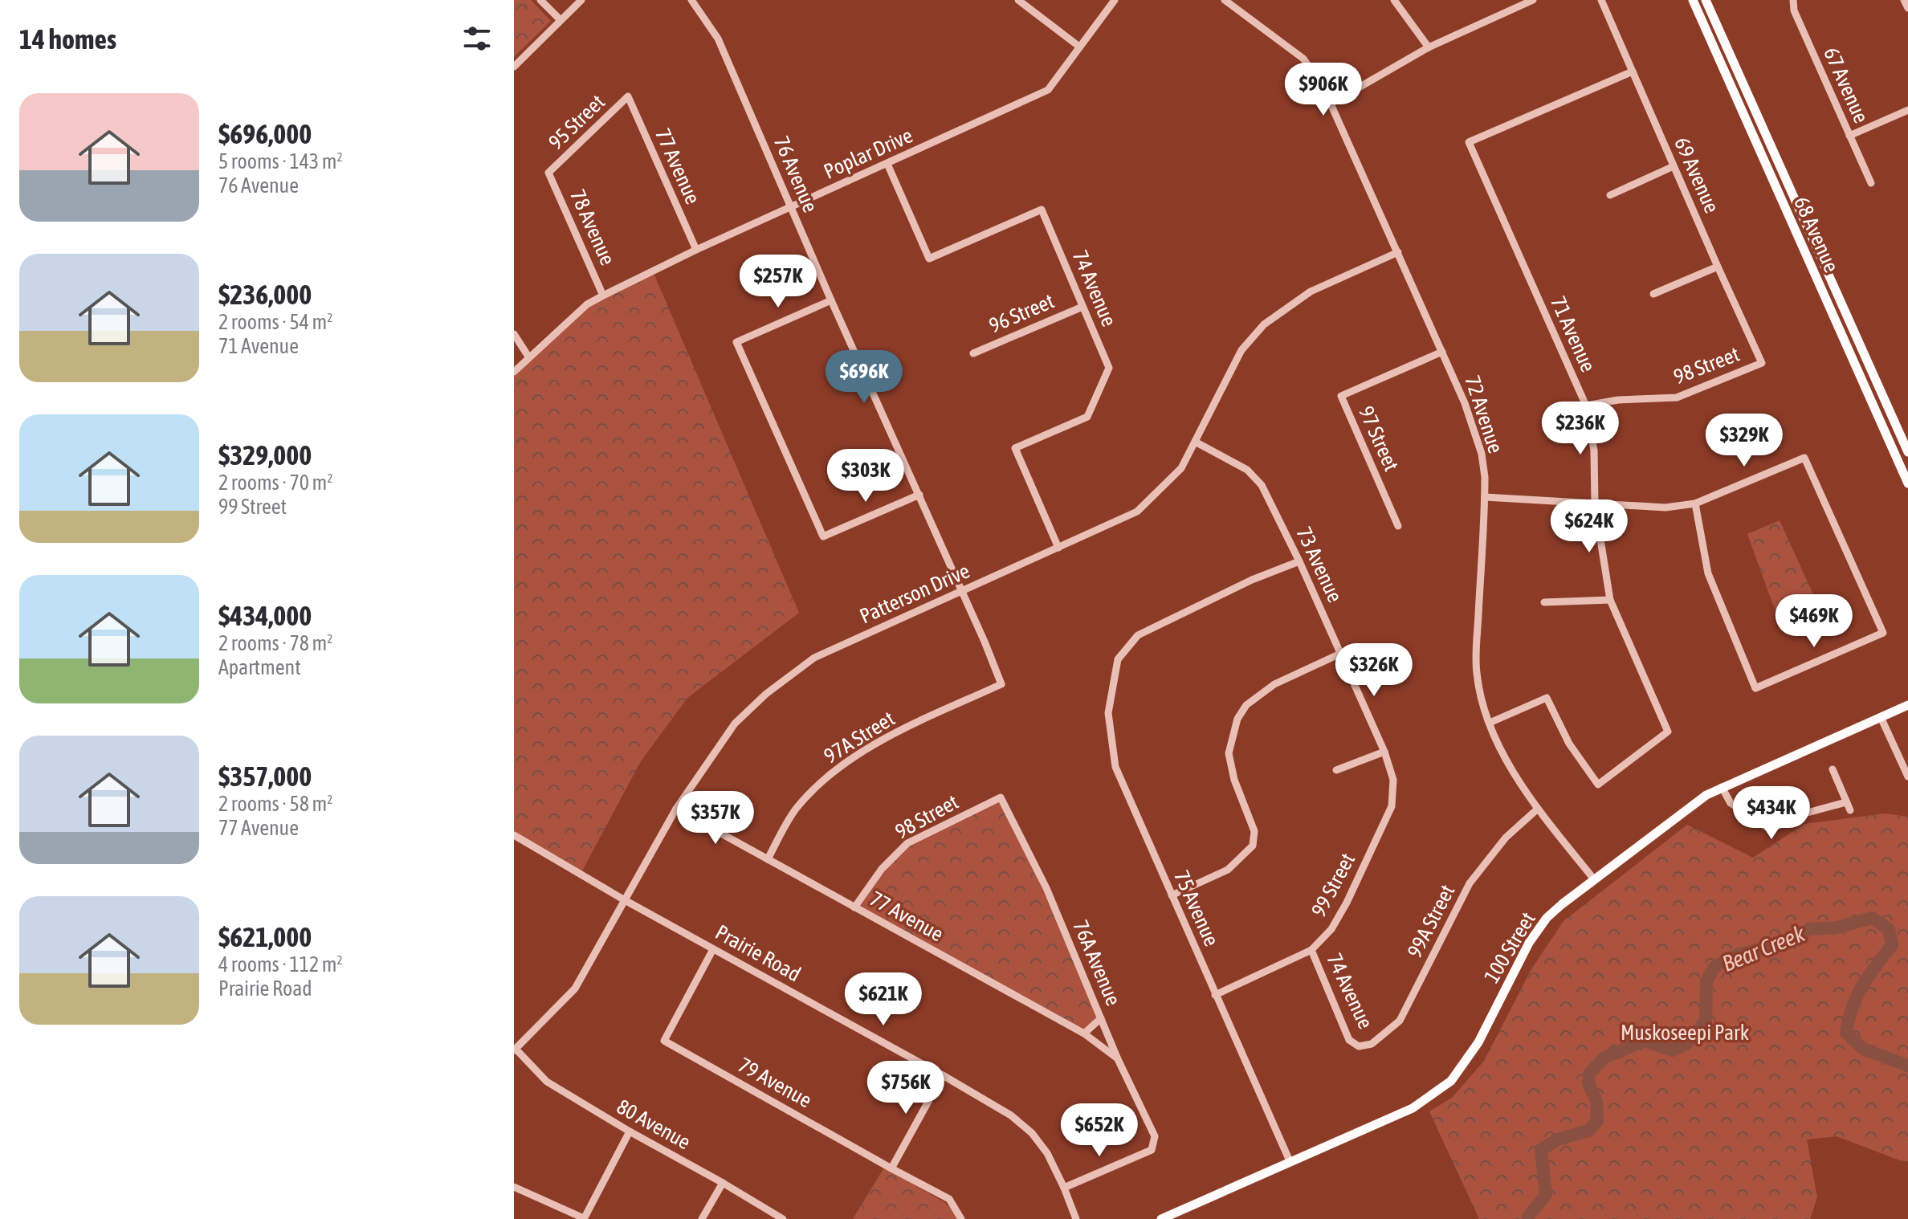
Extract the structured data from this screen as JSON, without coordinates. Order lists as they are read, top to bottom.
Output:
{
  "streets": {
    "main road": ["68 Avenue", "100 Street"],
    "street": [
      "67 Avenue",
      "95 Street",
      "Poplar Drive",
      "77 Avenue",
      "76 Avenue",
      "69 Avenue",
      "78 Avenue",
      "74 Avenue",
      "96 Street",
      "71 Avenue",
      "98 Street",
      "72 Avenue",
      "97 Street",
      "73 Avenue",
      "Patterson Drive",
      "97A Street",
      "99 Street",
      "75 Avenue",
      "99A Street",
      "Prairie Road",
      "76A Avenue",
      "79 Avenue",
      "80 Avenue"
    ]
  },
  "crossings": [
    ["95 Street", "77 Avenue"],
    ["95 Street", "78 Avenue"],
    ["Poplar Drive", "77 Avenue"],
    ["Poplar Drive", "76 Avenue"],
    ["Poplar Drive", "78 Avenue"],
    ["Poplar Drive", "74 Avenue"],
    ["77 Avenue", "98 Street"],
    ["77 Avenue", "Patterson Drive"],
    ["77 Avenue", "97A Street"],
    ["77 Avenue", "76A Avenue"],
    ["76 Avenue", "Patterson Drive"],
    ["76 Avenue", "97A Street"],
    ["69 Avenue", "71 Avenue"],
    ["69 Avenue", "98 Street"],
    ["74 Avenue", "96 Street"],
    ["74 Avenue", "Patterson Drive"],
    ["74 Avenue", "99 Street"],
    ["74 Avenue", "99A Street"],
    ["71 Avenue", "98 Street"],
    ["71 Avenue", "72 Avenue"],
    ["98 Street", "76A Avenue"],
    ["72 Avenue", "97 Street"],
    ["72 Avenue", "Patterson Drive"],
    ["72 Avenue", "99A Street"],
    ["72 Avenue", "100 Street"],
    ["73 Avenue", "Patterson Drive"],
    ["73 Avenue", "99 Street"],
    ["73 Avenue", "75 Avenue"],
    ["Patterson Drive", "Prairie Road"],
    ["Patterson Drive", "80 Avenue"],
    ["99 Street", "75 Avenue"],
    ["75 Avenue", "100 Street"],
    ["Prairie Road", "76A Avenue"],
    ["Prairie Road", "79 Avenue"]
  ],
  "water": ["Bear Creek"],
  "parks": ["Muskoseepi Park"],
  "page": {
    "heading": "14 homes",
    "price": [
      "$906K",
      "$257K",
      "$696K",
      "$236K",
      "$329K",
      "$303K",
      "$624K",
      "$469K",
      "$326K",
      "$434K",
      "$357K",
      "$621K",
      "$756K",
      "$652K"
    ],
    "list": [
      {
        "name": "$696,000",
        "note": "5 rooms · 143 m² · 76 Avenue"
      },
      {
        "name": "$236,000",
        "note": "2 rooms · 54 m² · 71 Avenue"
      },
      {
        "name": "$329,000",
        "note": "2 rooms · 70 m² · 99 Street"
      },
      {
        "name": "$434,000",
        "note": "2 rooms · 78 m² · Apartment"
      },
      {
        "name": "$357,000",
        "note": "2 rooms · 58 m² · 77 Avenue"
      },
      {
        "name": "$621,000",
        "note": "4 rooms · 112 m² · Prairie Road"
      }
    ]
  }
}
